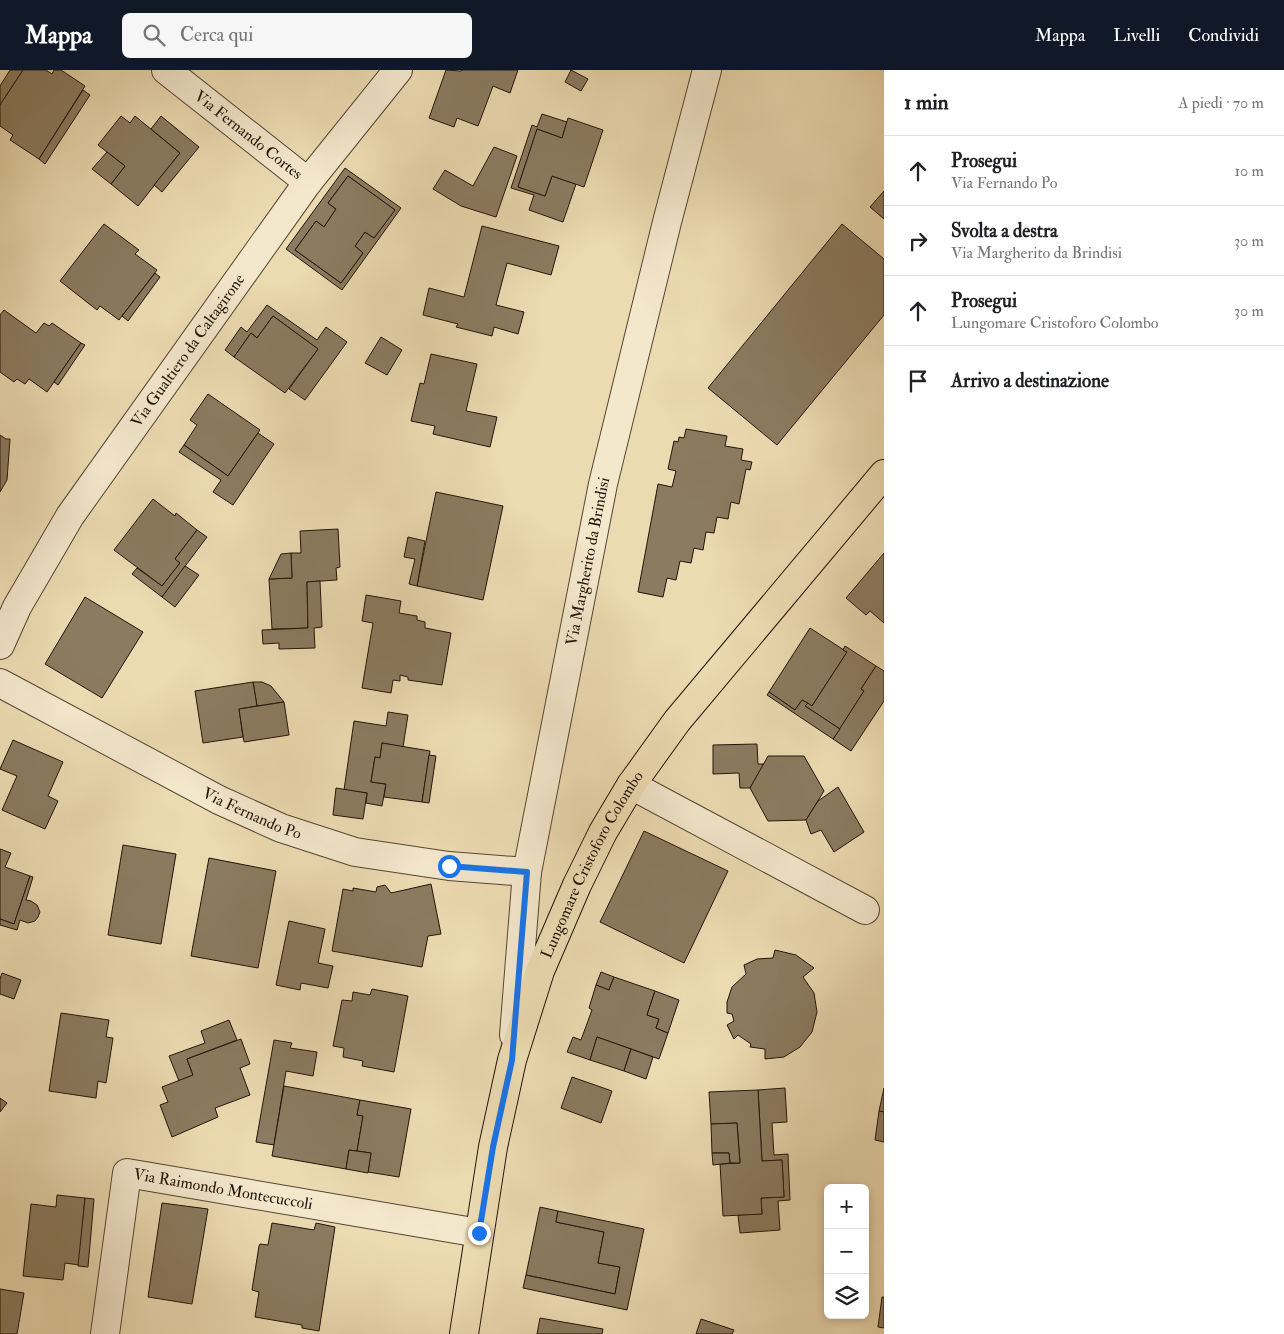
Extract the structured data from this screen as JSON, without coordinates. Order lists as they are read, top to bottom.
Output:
{
  "streets": {
    "main road": ["Lungomare Cristoforo Colombo"],
    "street": [
      "Via Fernando Cortes",
      "Via Gualtiero da Caltagirone",
      "Via Margherito da Brindisi",
      "Via Fernando Po",
      "Via Raimondo Montecuccoli"
    ]
  },
  "crossings": [
    ["Via Fernando Cortes", "Via Gualtiero da Caltagirone"],
    ["Via Margherito da Brindisi", "Via Fernando Po"],
    ["Via Margherito da Brindisi", "Lungomare Cristoforo Colombo"],
    ["Lungomare Cristoforo Colombo", "Via Raimondo Montecuccoli"]
  ],
  "page": {
    "header": "Mappa",
    "search": "Cerca qui",
    "nav": ["Mappa", "Livelli", "Condividi"],
    "heading": ["1 min", "A piedi · 70 m"],
    "list": [
      ["Prosegui", "Via Fernando Po", "10 m"],
      ["Svolta a destra", "Via Margherito da Brindisi", "30 m"],
      ["Prosegui", "Lungomare Cristoforo Colombo", "30 m"],
      "Arrivo a destinazione"
    ],
    "map_buttons": ["+", "−"]
  }
}
